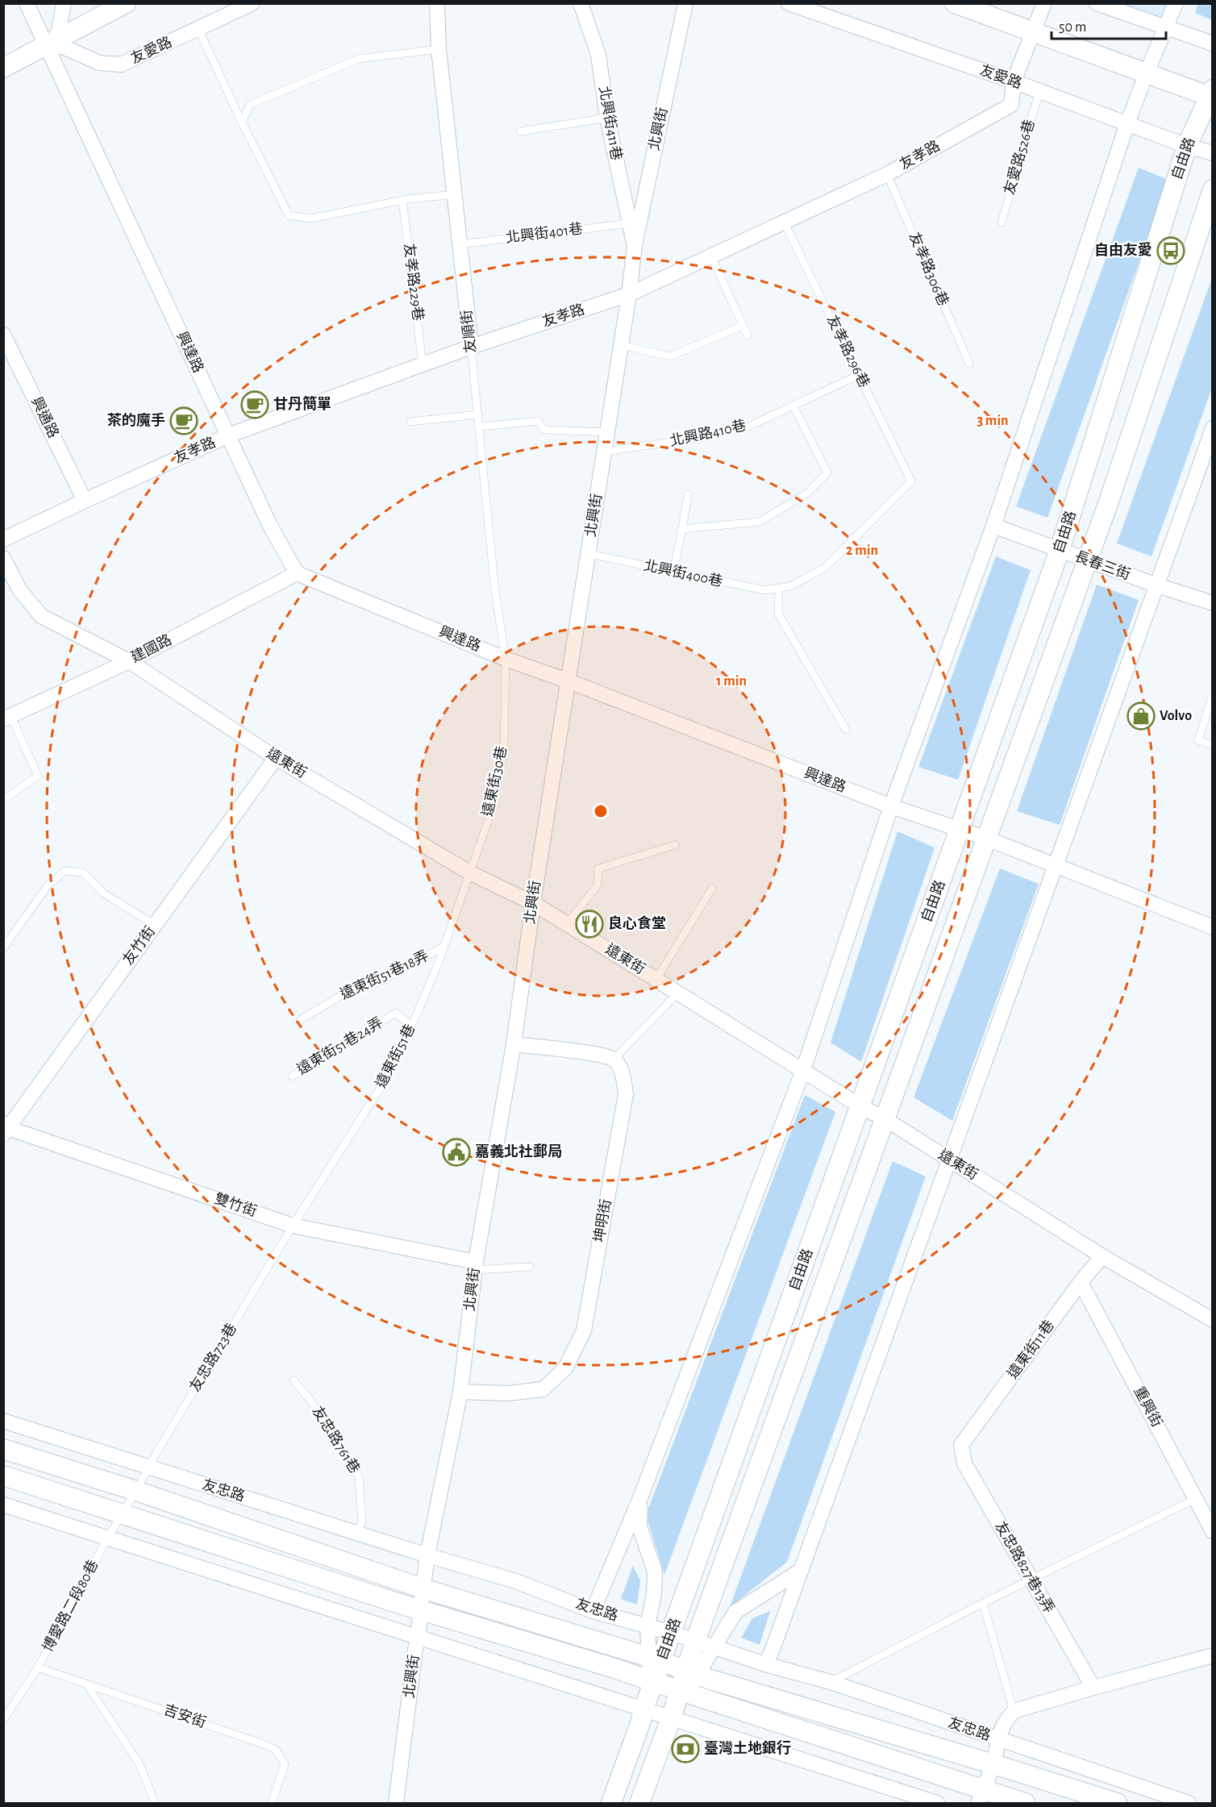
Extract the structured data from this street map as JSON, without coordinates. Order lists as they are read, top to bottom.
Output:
{
  "streets": {
    "street": [
      "友愛路",
      "北興街411巷",
      "北興街",
      "友孝路",
      "自由路",
      "友順街",
      "興達路",
      "興通路",
      "長春三街",
      "建國路",
      "遠東街",
      "友竹街",
      "雙竹街",
      "坤明街",
      "遠東街11巷",
      "重興街",
      "友忠路",
      "友忠路827巷13弄"
    ],
    "lane": [
      "友愛路526巷",
      "北興街401巷",
      "友孝路306巷",
      "友孝路229巷",
      "友孝路296巷",
      "北興路410巷",
      "北興街400巷",
      "遠東街30巷",
      "遠東街51巷18弄",
      "遠東街51巷24弄",
      "遠東街51巷",
      "友忠路723巷",
      "友忠路761巷",
      "博愛路二段80巷",
      "吉安街"
    ]
  },
  "crossings": [
    ["友愛路", "友孝路"],
    ["友愛路", "友愛路526巷"],
    ["友愛路", "自由路"],
    ["友愛路", "興達路"],
    ["北興街411巷", "北興街"],
    ["北興街411巷", "北興街401巷"],
    ["北興街", "友孝路"],
    ["北興街", "興達路"],
    ["北興街", "北興路410巷"],
    ["北興街", "北興街400巷"],
    ["北興街", "遠東街"],
    ["北興街", "雙竹街"],
    ["北興街", "坤明街"],
    ["北興街", "友忠路"],
    ["友孝路", "友孝路306巷"],
    ["友孝路", "友孝路229巷"],
    ["友孝路", "友順街"],
    ["友孝路", "友孝路296巷"],
    ["友孝路", "興達路"],
    ["友孝路", "興通路"],
    ["自由路", "興達路"],
    ["自由路", "長春三街"],
    ["自由路", "遠東街"],
    ["自由路", "友忠路"],
    ["北興街401巷", "友順街"],
    ["友順街", "興達路"],
    ["友順街", "遠東街30巷"],
    ["友孝路296巷", "北興路410巷"],
    ["友孝路296巷", "北興街400巷"],
    ["興達路", "建國路"],
    ["興達路", "遠東街30巷"],
    ["建國路", "遠東街"],
    ["遠東街", "遠東街30巷"],
    ["遠東街", "友竹街"],
    ["遠東街", "遠東街51巷"],
    ["遠東街", "遠東街11巷"],
    ["遠東街30巷", "遠東街51巷"],
    ["友竹街", "雙竹街"],
    ["遠東街51巷18弄", "遠東街51巷"],
    ["遠東街51巷24弄", "遠東街51巷"],
    ["遠東街51巷", "雙竹街"],
    ["遠東街51巷", "友忠路723巷"],
    ["雙竹街", "友忠路723巷"],
    ["遠東街11巷", "重興街"],
    ["遠東街11巷", "友忠路827巷13弄"],
    ["友忠路723巷", "友忠路"],
    ["友忠路723巷", "博愛路二段80巷"],
    ["友忠路761巷", "友忠路"],
    ["友忠路", "博愛路二段80巷"],
    ["博愛路二段80巷", "吉安街"]
  ],
  "places": {
    "bus stop": ["自由友愛"],
    "cafe": ["甘丹簡單", "茶的魔手"],
    "shop": ["Volvo"],
    "restaurant": ["良心食堂"],
    "public building": ["嘉義北社郵局"],
    "bank": ["臺灣土地銀行"]
  },
  "scale_bar": "50 m",
  "rings": ["3 min", "2 min", "1 min"]
}
